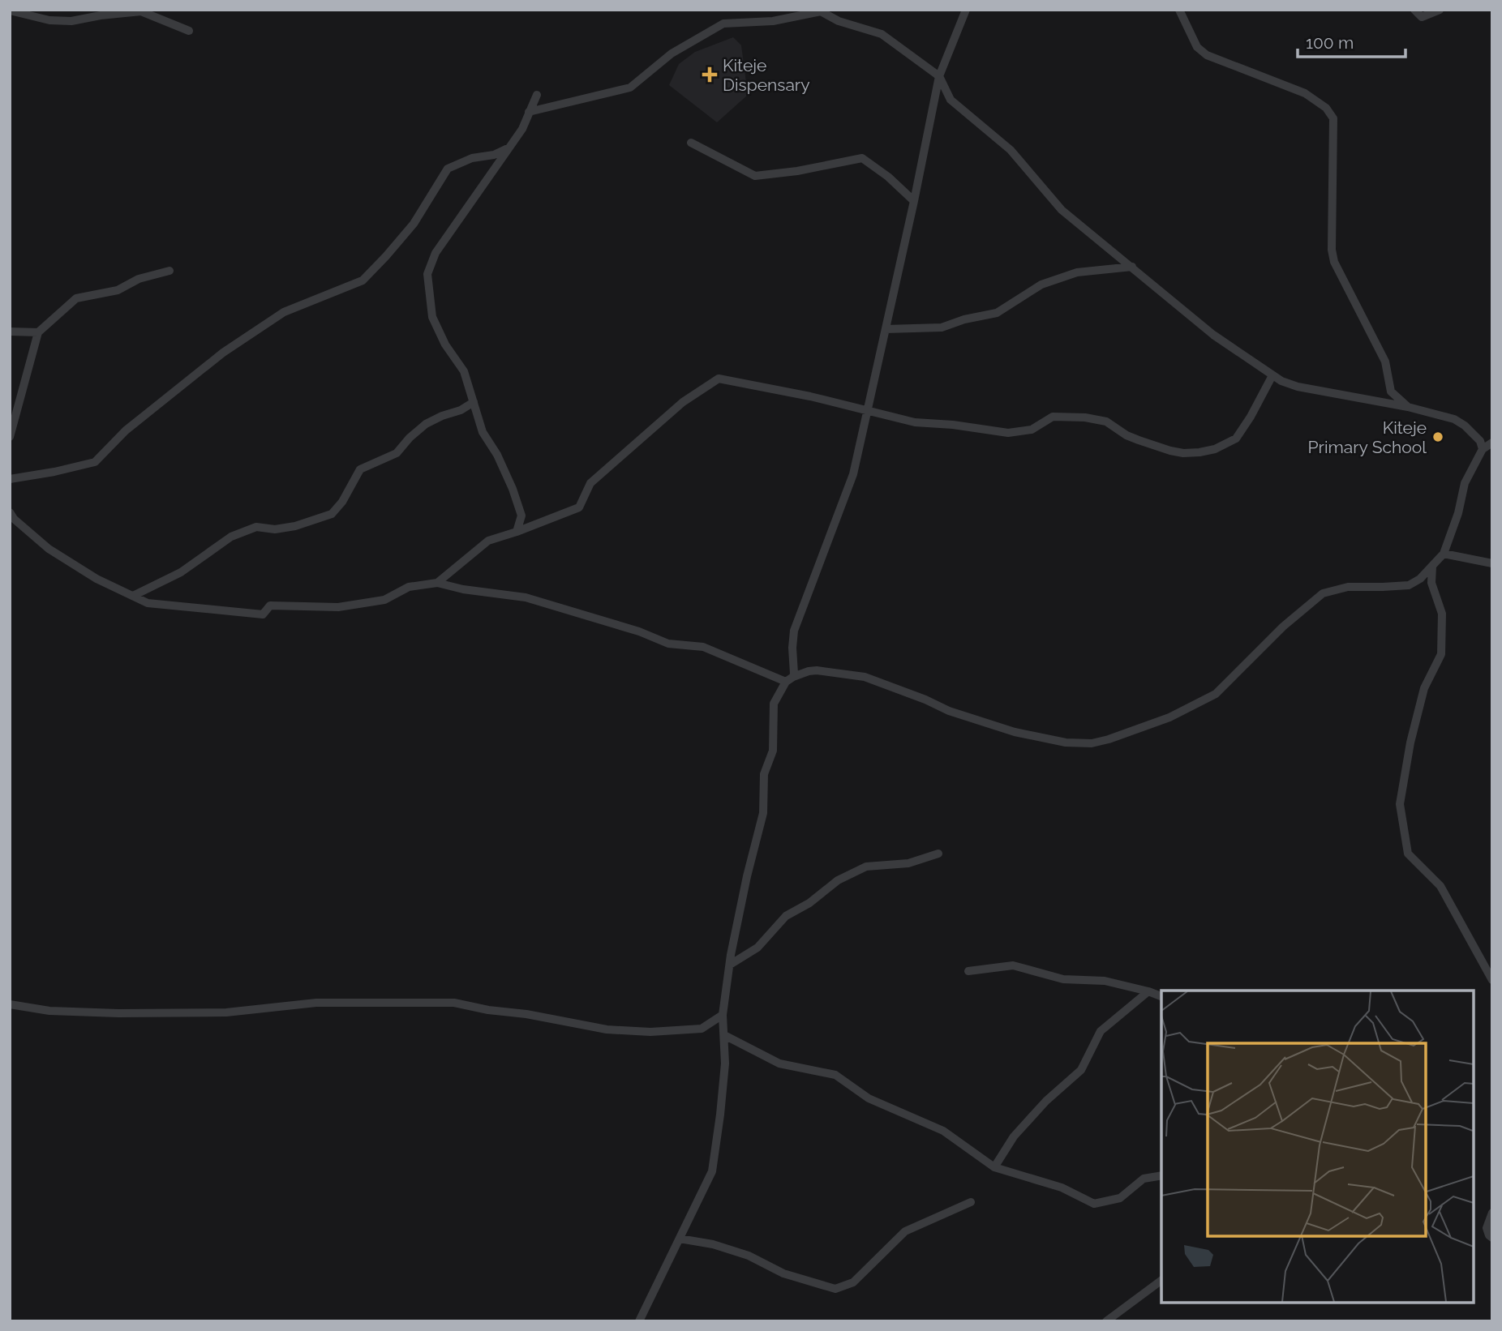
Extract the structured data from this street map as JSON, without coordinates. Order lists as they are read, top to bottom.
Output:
{
  "places": {
    "health": ["Kiteje Dispensary"],
    "other": ["Kiteje Primary School"]
  },
  "scale_bar": "100 m"
}
